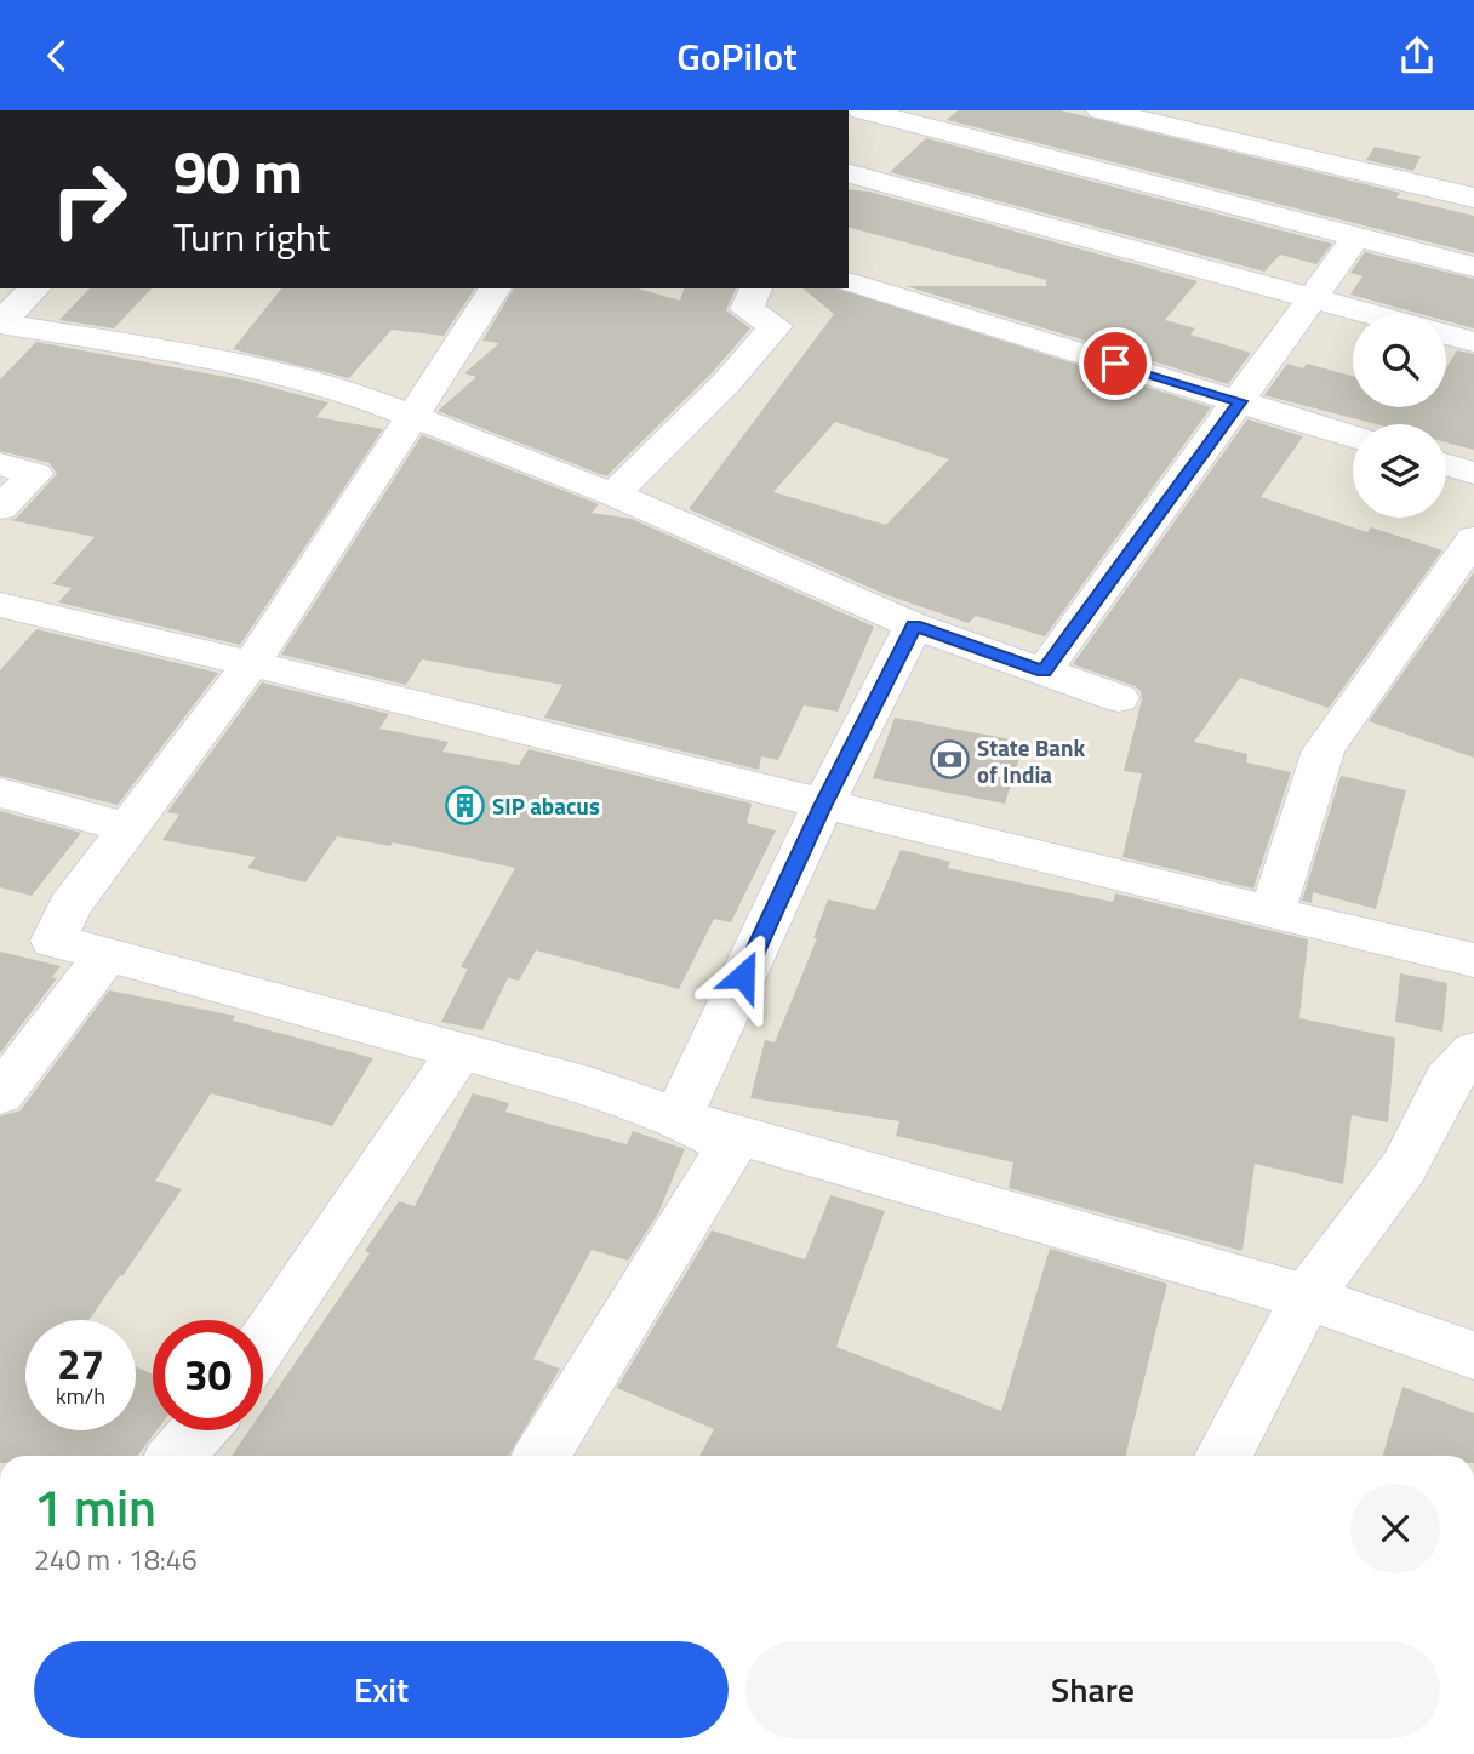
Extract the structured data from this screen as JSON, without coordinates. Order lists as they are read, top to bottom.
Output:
{
  "places": {
    "bank": ["State Bank of India"],
    "building": ["SIP abacus"]
  },
  "page": {
    "header": "GoPilot",
    "turn": ["90 m", "Turn right"],
    "speed": "27 km/h",
    "limit": "30",
    "heading": ["1 min", "240 m · 18:46"],
    "buttons": ["Exit", "Share"]
  }
}
